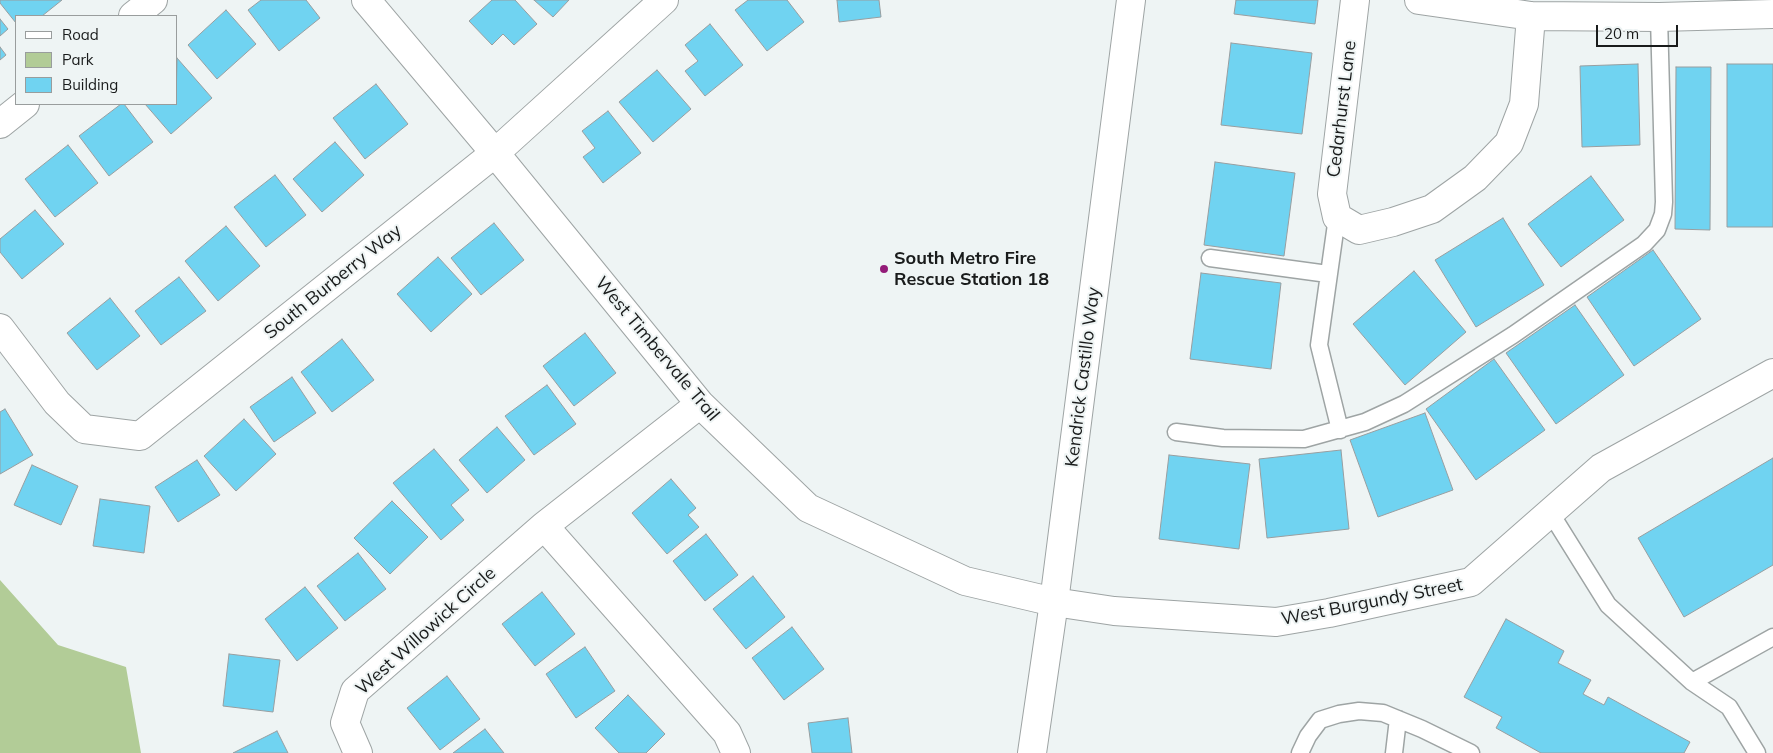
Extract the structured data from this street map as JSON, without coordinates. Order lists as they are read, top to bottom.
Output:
{
  "streets": {
    "street": [
      "Cedarhurst Lane",
      "South Burberry Way",
      "West Timbervale Trail",
      "Kendrick Castillo Way",
      "West Burgundy Street",
      "West Willowick Circle"
    ]
  },
  "crossings": [
    ["South Burberry Way", "West Timbervale Trail"],
    ["West Timbervale Trail", "Kendrick Castillo Way"],
    ["West Timbervale Trail", "West Burgundy Street"],
    ["West Timbervale Trail", "West Willowick Circle"],
    ["Kendrick Castillo Way", "West Burgundy Street"]
  ],
  "places": ["South Metro Fire Rescue Station 18"],
  "legend": ["Road", "Park", "Building"],
  "scale_bar": "20 m"
}
